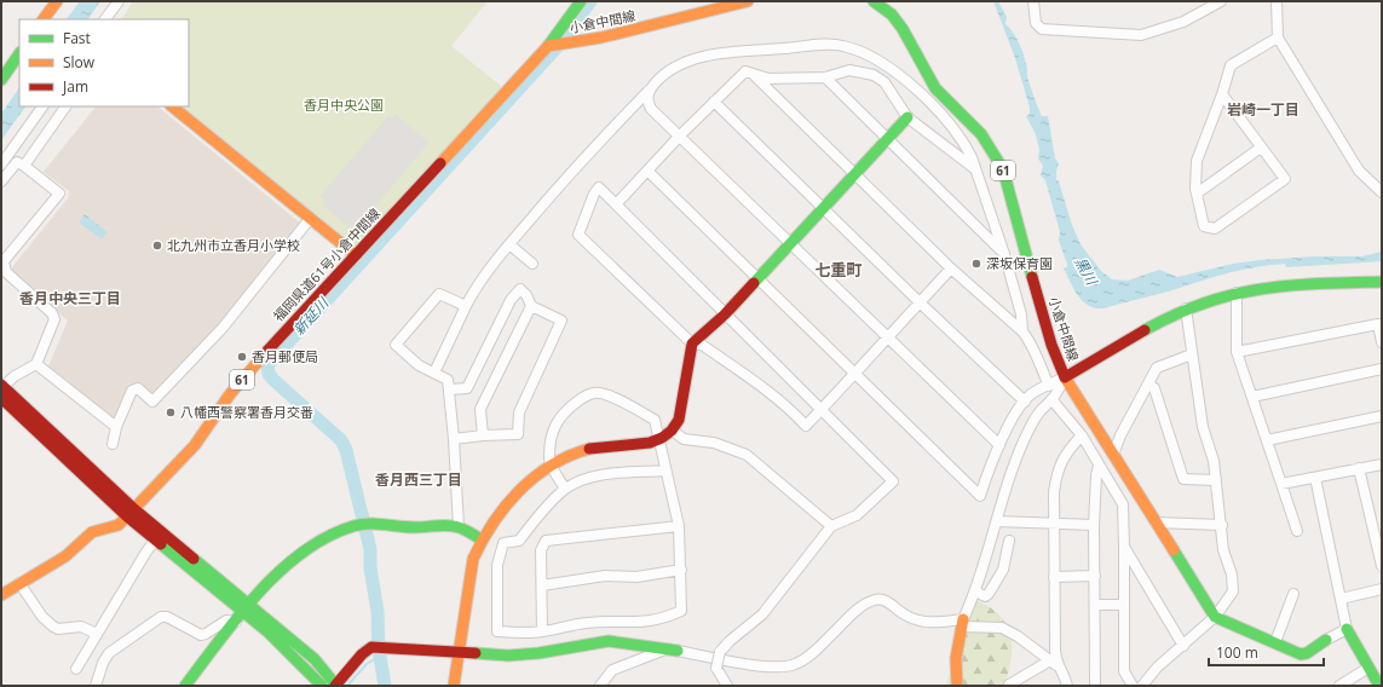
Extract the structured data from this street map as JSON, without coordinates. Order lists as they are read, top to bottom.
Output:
{
  "streets": {
    "street": ["小倉中間線", "61", "福岡県道61号小倉中間線"]
  },
  "crossings": [
    ["小倉中間線", "福岡県道61号小倉中間線"],
    ["61", "福岡県道61号小倉中間線"]
  ],
  "districts": [
    "岩崎一丁目",
    "七重町",
    "香月中央三丁目",
    "香月西三丁目"
  ],
  "water": ["黒川", "新延川"],
  "parks": ["香月中央公園"],
  "places": [
    "北九州市立香月小学校",
    "深坂保育園",
    "香月郵便局",
    "八幡西警察署香月交番"
  ],
  "legend": ["Fast", "Slow", "Jam"],
  "scale_bar": "100 m"
}
